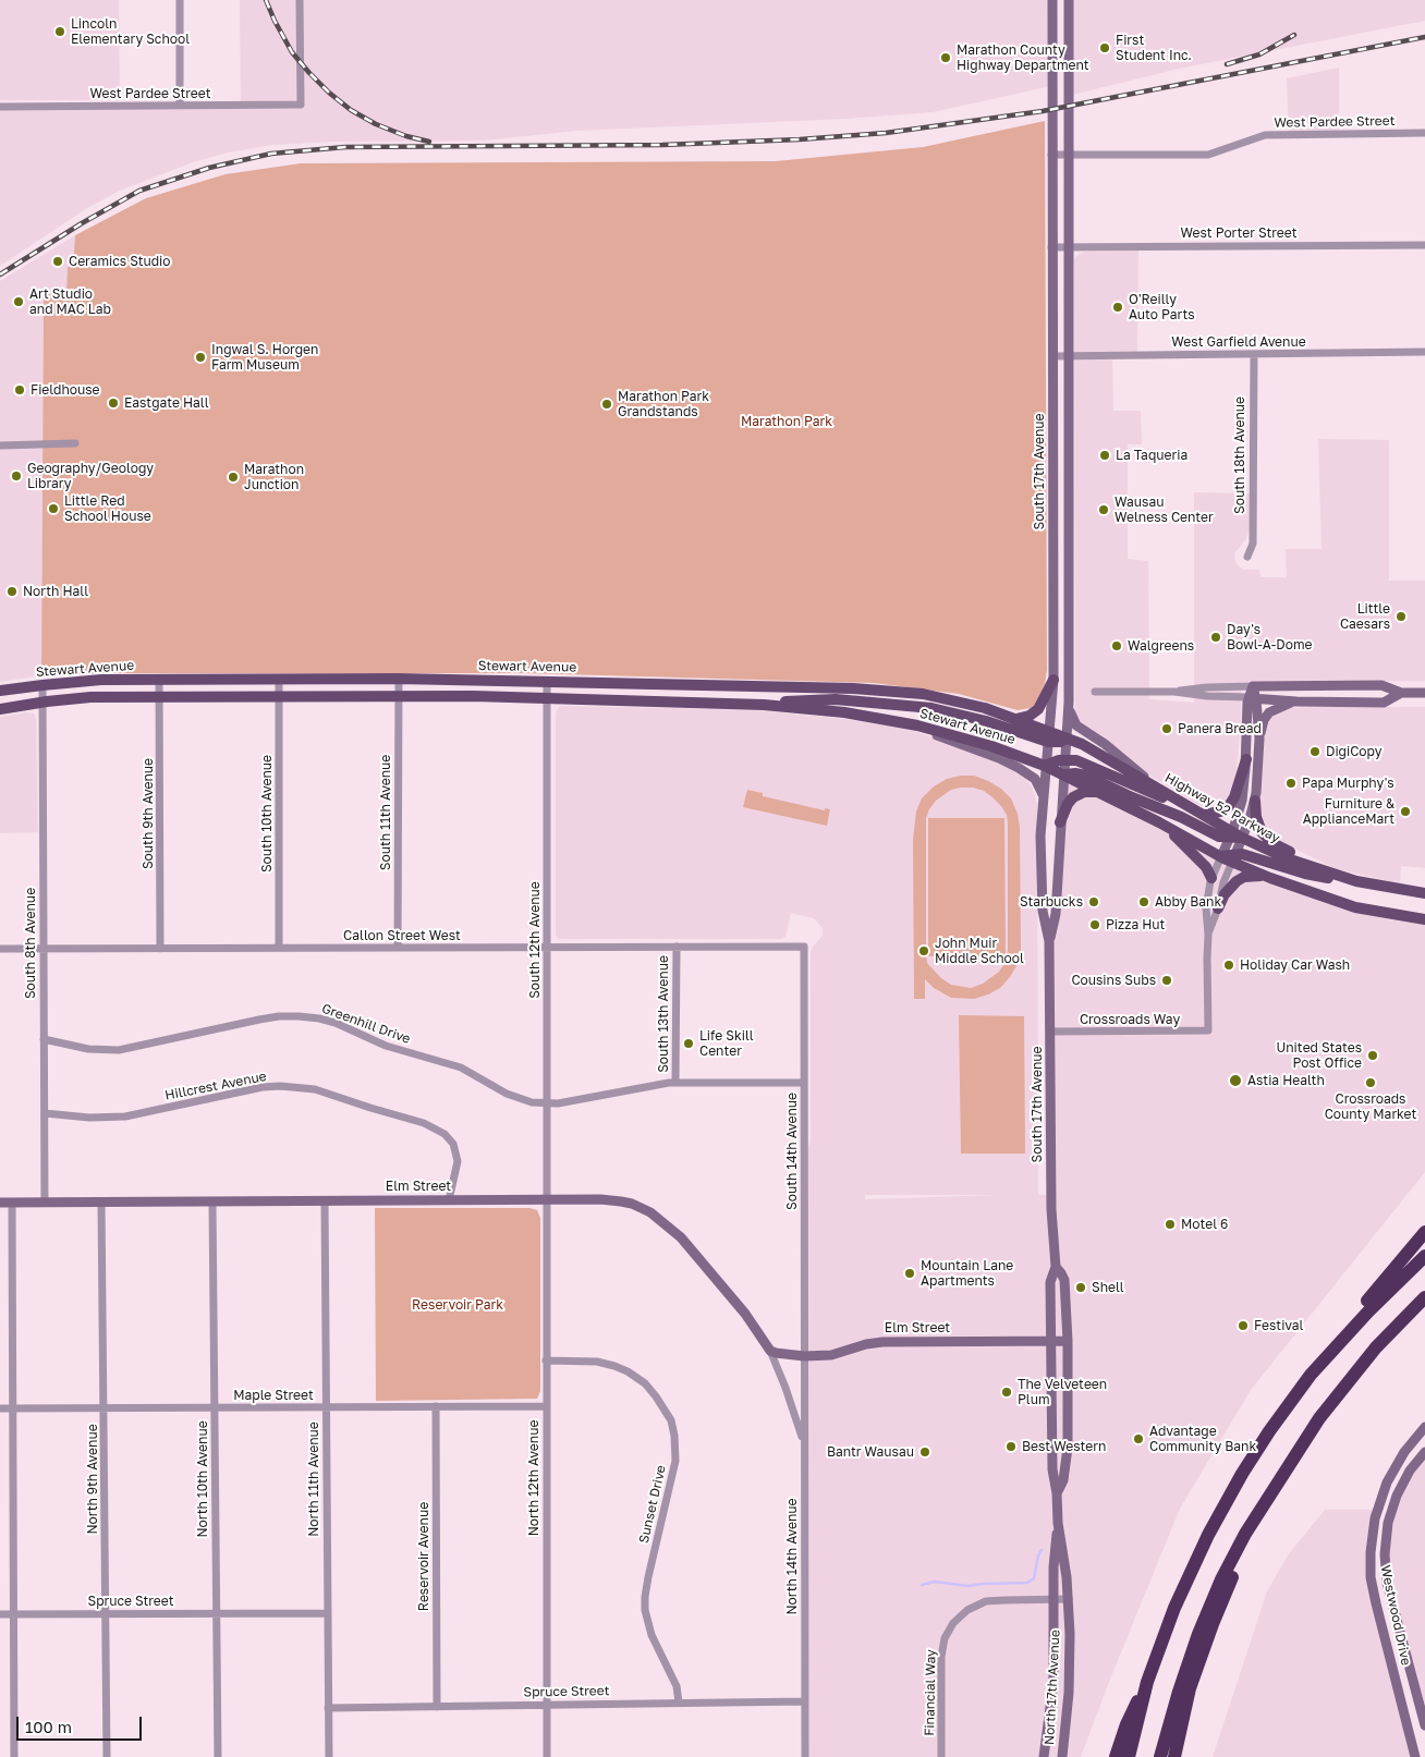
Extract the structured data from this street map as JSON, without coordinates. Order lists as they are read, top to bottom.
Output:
{
  "streets": {
    "main road": [
      "South 17th Avenue",
      "Stewart Avenue",
      "Highway 52 Parkway",
      "Elm Street",
      "Westwood Drive",
      "North 17th Avenue"
    ],
    "street": [
      "West Pardee Street",
      "West Porter Street",
      "West Garfield Avenue",
      "South 18th Avenue",
      "South 11th Avenue",
      "South 9th Avenue",
      "South 10th Avenue",
      "Callon Street West",
      "South 12th Avenue",
      "South 8th Avenue",
      "South 13th Avenue",
      "Crossroads Way",
      "Greenhill Drive",
      "Hillcrest Avenue",
      "South 14th Avenue",
      "Maple Street",
      "North 12th Avenue",
      "North 9th Avenue",
      "North 10th Avenue",
      "North 11th Avenue",
      "Sunset Drive",
      "Reservoir Avenue",
      "North 14th Avenue",
      "Spruce Street",
      "Financial Way"
    ]
  },
  "crossings": [
    ["West Pardee Street", "South 17th Avenue"],
    ["West Porter Street", "South 17th Avenue"],
    ["West Garfield Avenue", "South 18th Avenue"],
    ["West Garfield Avenue", "South 17th Avenue"],
    ["South 17th Avenue", "Stewart Avenue"],
    ["South 17th Avenue", "Highway 52 Parkway"],
    ["South 17th Avenue", "Crossroads Way"],
    ["South 17th Avenue", "Elm Street"],
    ["South 17th Avenue", "North 17th Avenue"],
    ["Stewart Avenue", "Highway 52 Parkway"],
    ["Stewart Avenue", "South 11th Avenue"],
    ["Stewart Avenue", "South 9th Avenue"],
    ["Stewart Avenue", "South 10th Avenue"],
    ["Stewart Avenue", "South 12th Avenue"],
    ["Stewart Avenue", "South 8th Avenue"],
    ["South 11th Avenue", "Callon Street West"],
    ["South 9th Avenue", "Callon Street West"],
    ["South 10th Avenue", "Callon Street West"],
    ["Callon Street West", "South 12th Avenue"],
    ["Callon Street West", "South 8th Avenue"],
    ["Callon Street West", "South 13th Avenue"],
    ["Callon Street West", "South 14th Avenue"],
    ["South 12th Avenue", "Greenhill Drive"],
    ["South 12th Avenue", "Elm Street"],
    ["South 12th Avenue", "North 12th Avenue"],
    ["South 8th Avenue", "Greenhill Drive"],
    ["South 8th Avenue", "Hillcrest Avenue"],
    ["South 8th Avenue", "Elm Street"],
    ["South 13th Avenue", "Greenhill Drive"],
    ["Greenhill Drive", "South 14th Avenue"],
    ["Hillcrest Avenue", "Elm Street"],
    ["South 14th Avenue", "Elm Street"],
    ["South 14th Avenue", "North 14th Avenue"],
    ["Elm Street", "North 12th Avenue"],
    ["Elm Street", "North 9th Avenue"],
    ["Elm Street", "North 10th Avenue"],
    ["Elm Street", "North 11th Avenue"],
    ["Elm Street", "North 14th Avenue"],
    ["Elm Street", "North 17th Avenue"],
    ["Maple Street", "North 12th Avenue"],
    ["Maple Street", "North 9th Avenue"],
    ["Maple Street", "North 10th Avenue"],
    ["Maple Street", "North 11th Avenue"],
    ["Maple Street", "Reservoir Avenue"],
    ["North 12th Avenue", "Sunset Drive"],
    ["North 12th Avenue", "Spruce Street"],
    ["North 9th Avenue", "Spruce Street"],
    ["North 10th Avenue", "Spruce Street"],
    ["North 11th Avenue", "Spruce Street"],
    ["Sunset Drive", "Spruce Street"],
    ["Reservoir Avenue", "Spruce Street"],
    ["North 14th Avenue", "Spruce Street"],
    ["North 17th Avenue", "Financial Way"]
  ],
  "parks": ["Marathon Park", "Reservoir Park"],
  "places": [
    "Lincoln Elementary School",
    "First Student Inc.",
    "Marathon County Highway Department",
    "Ceramics Studio",
    "Art Studio and MAC Lab",
    "O'Reilly Auto Parts",
    "Ingwal S. Horgen Farm Museum",
    "Fieldhouse",
    "Eastgate Hall",
    "Marathon Park Grandstands",
    "La Taqueria",
    "Geography/Geology Library",
    "Marathon Junction",
    "Little Red School House",
    "Wausau Welness Center",
    "North Hall",
    "Little Caesars",
    "Day's Bowl-A-Dome",
    "Walgreens",
    "Panera Bread",
    "DigiCopy",
    "Papa Murphy's",
    "Furniture & ApplianceMart",
    "Starbucks",
    "Abby Bank",
    "Pizza Hut",
    "John Muir Middle School",
    "Holiday Car Wash",
    "Cousins Subs",
    "Life Skill Center",
    "United States Post Office",
    "Astia Health",
    "Crossroads County Market",
    "Motel 6",
    "Mountain Lane Apartments",
    "Shell",
    "Festival",
    "The Velveteen Plum",
    "Advantage Community Bank",
    "Best Western",
    "Bantr Wausau"
  ],
  "scale_bar": "100 m"
}
